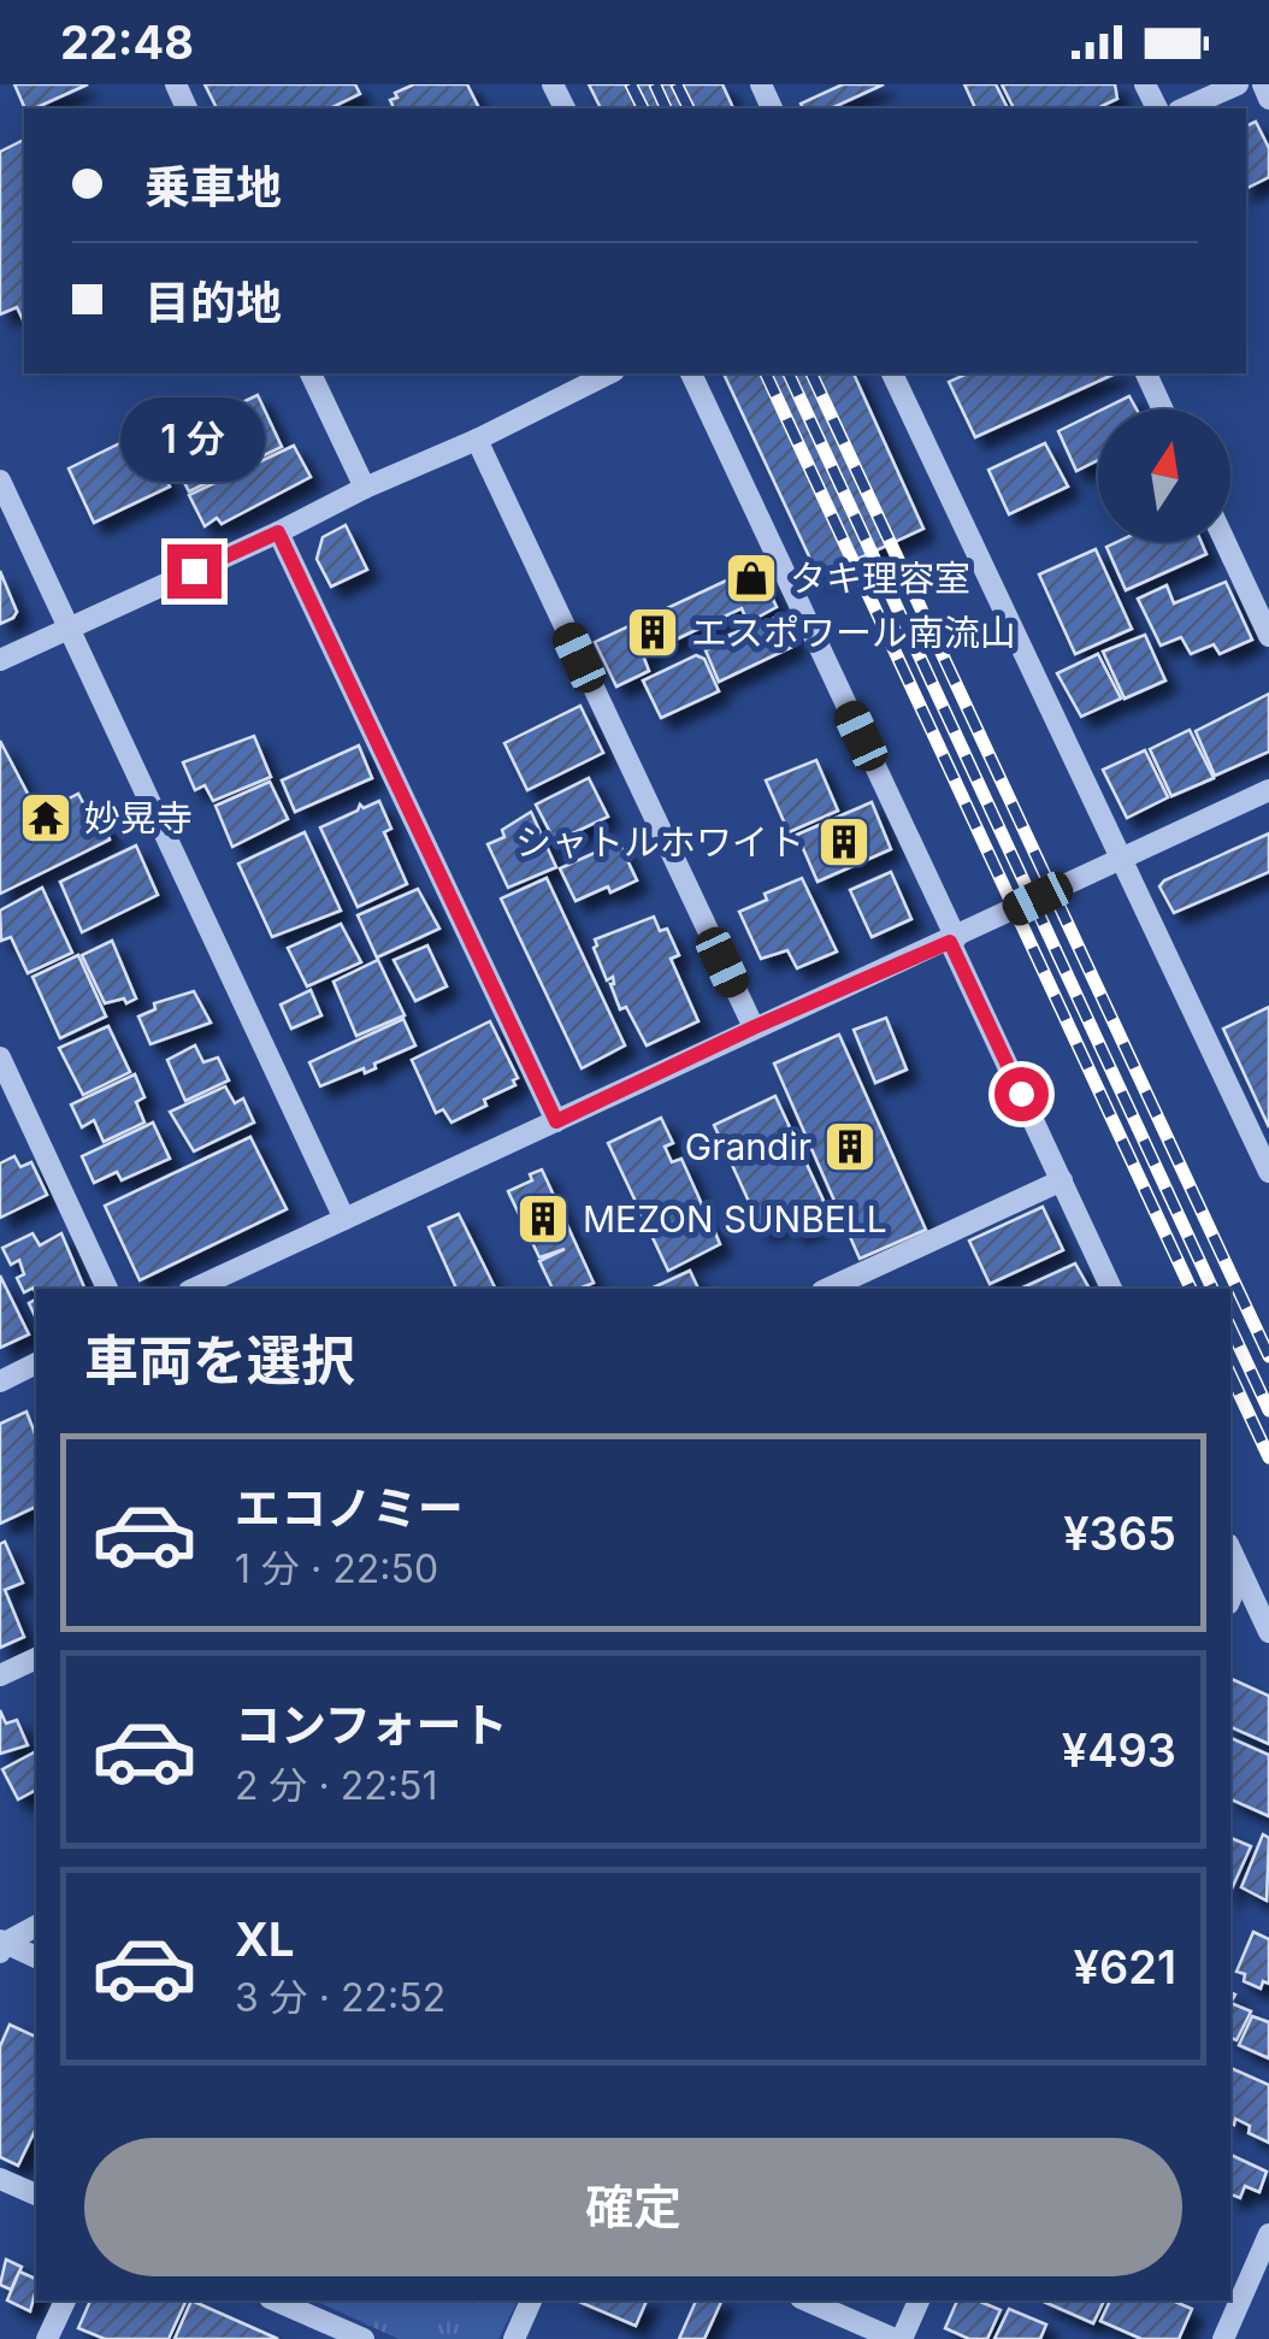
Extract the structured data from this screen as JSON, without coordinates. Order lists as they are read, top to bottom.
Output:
{
  "places": {
    "shop": ["タキ理容室"],
    "building": [
      "エスポワール南流山",
      "シャトルホワイト",
      "Grandir",
      "MEZON SUNBELL"
    ],
    "temple": ["妙晃寺"]
  },
  "north": "top",
  "page": {
    "status": "22:48",
    "banner": ["乗車地", "目的地"],
    "bubble": "1 分",
    "heading": "車両を選択",
    "list": [
      {
        "name": "エコノミー",
        "note": "1 分 · 22:50",
        "value": "¥365"
      },
      {
        "name": "コンフォート",
        "note": "2 分 · 22:51",
        "value": "¥493"
      },
      {
        "name": "XL",
        "note": "3 分 · 22:52",
        "value": "¥621"
      }
    ],
    "buttons": "確定"
  }
}
